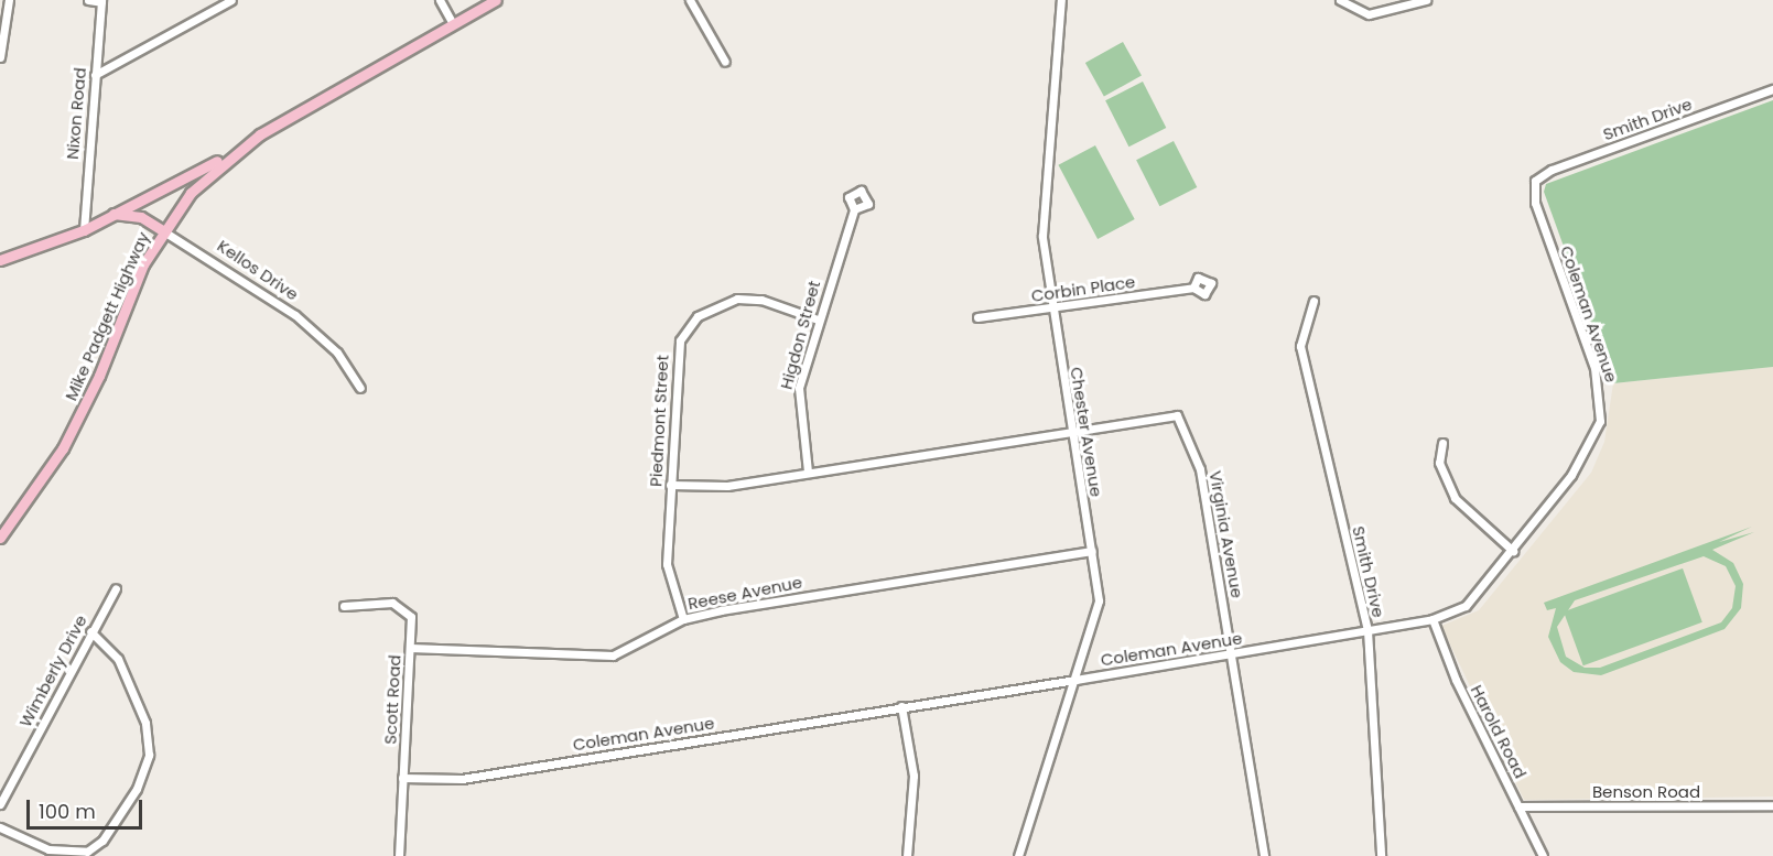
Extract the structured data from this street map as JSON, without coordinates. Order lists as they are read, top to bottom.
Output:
{
  "streets": {
    "main road": ["Kellos Drive", "Mike Padgett Highway"],
    "street": [
      "Nixon Road",
      "Smith Drive",
      "Corbin Place",
      "Coleman Avenue",
      "Higdon Street",
      "Piedmont Street",
      "Chester Avenue",
      "Virginia Avenue",
      "Reese Avenue",
      "Wimberly Drive",
      "Scott Road",
      "Harold Road",
      "Benson Road"
    ]
  },
  "crossings": [
    ["Smith Drive", "Coleman Avenue"],
    ["Kellos Drive", "Mike Padgett Highway"],
    ["Corbin Place", "Chester Avenue"],
    ["Coleman Avenue", "Chester Avenue"],
    ["Coleman Avenue", "Virginia Avenue"],
    ["Coleman Avenue", "Scott Road"],
    ["Coleman Avenue", "Harold Road"],
    ["Higdon Street", "Piedmont Street"],
    ["Higdon Street", "Virginia Avenue"],
    ["Piedmont Street", "Virginia Avenue"],
    ["Piedmont Street", "Reese Avenue"],
    ["Chester Avenue", "Virginia Avenue"],
    ["Chester Avenue", "Reese Avenue"],
    ["Reese Avenue", "Scott Road"],
    ["Harold Road", "Benson Road"]
  ],
  "scale_bar": "100 m"
}
